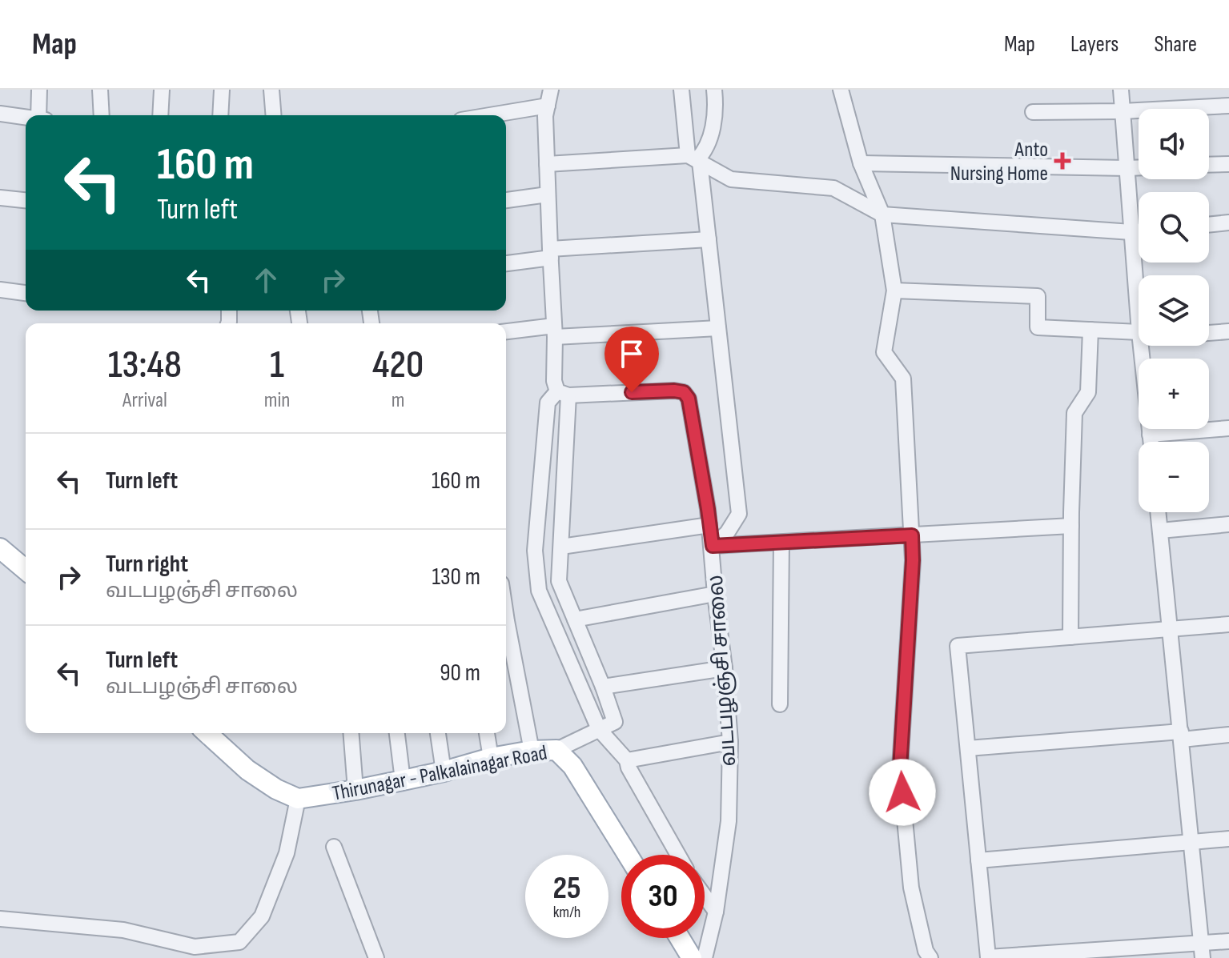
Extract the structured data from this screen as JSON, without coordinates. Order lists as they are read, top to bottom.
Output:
{
  "streets": {
    "main road": ["Thirunagar - Palkalainagar Road"],
    "street": ["வடபழஞ்சி சாலை"]
  },
  "places": {
    "health": ["Anto Nursing Home"]
  },
  "page": {
    "header": "Map",
    "nav": ["Map", "Layers", "Share"],
    "map_buttons": ["+", "−"],
    "turn": ["160 m", "Turn left"],
    "eta": [
      "13:48",
      "Arrival",
      "1",
      "min",
      "420",
      "m"
    ],
    "list": [
      {
        "name": "Turn left",
        "value": "160 m"
      },
      {
        "name": "Turn right",
        "note": "வடபழஞ்சி சாலை",
        "value": "130 m"
      },
      {
        "name": "Turn left",
        "note": "வடபழஞ்சி சாலை",
        "value": "90 m"
      }
    ],
    "speed": "25 km/h",
    "limit": "30"
  }
}
